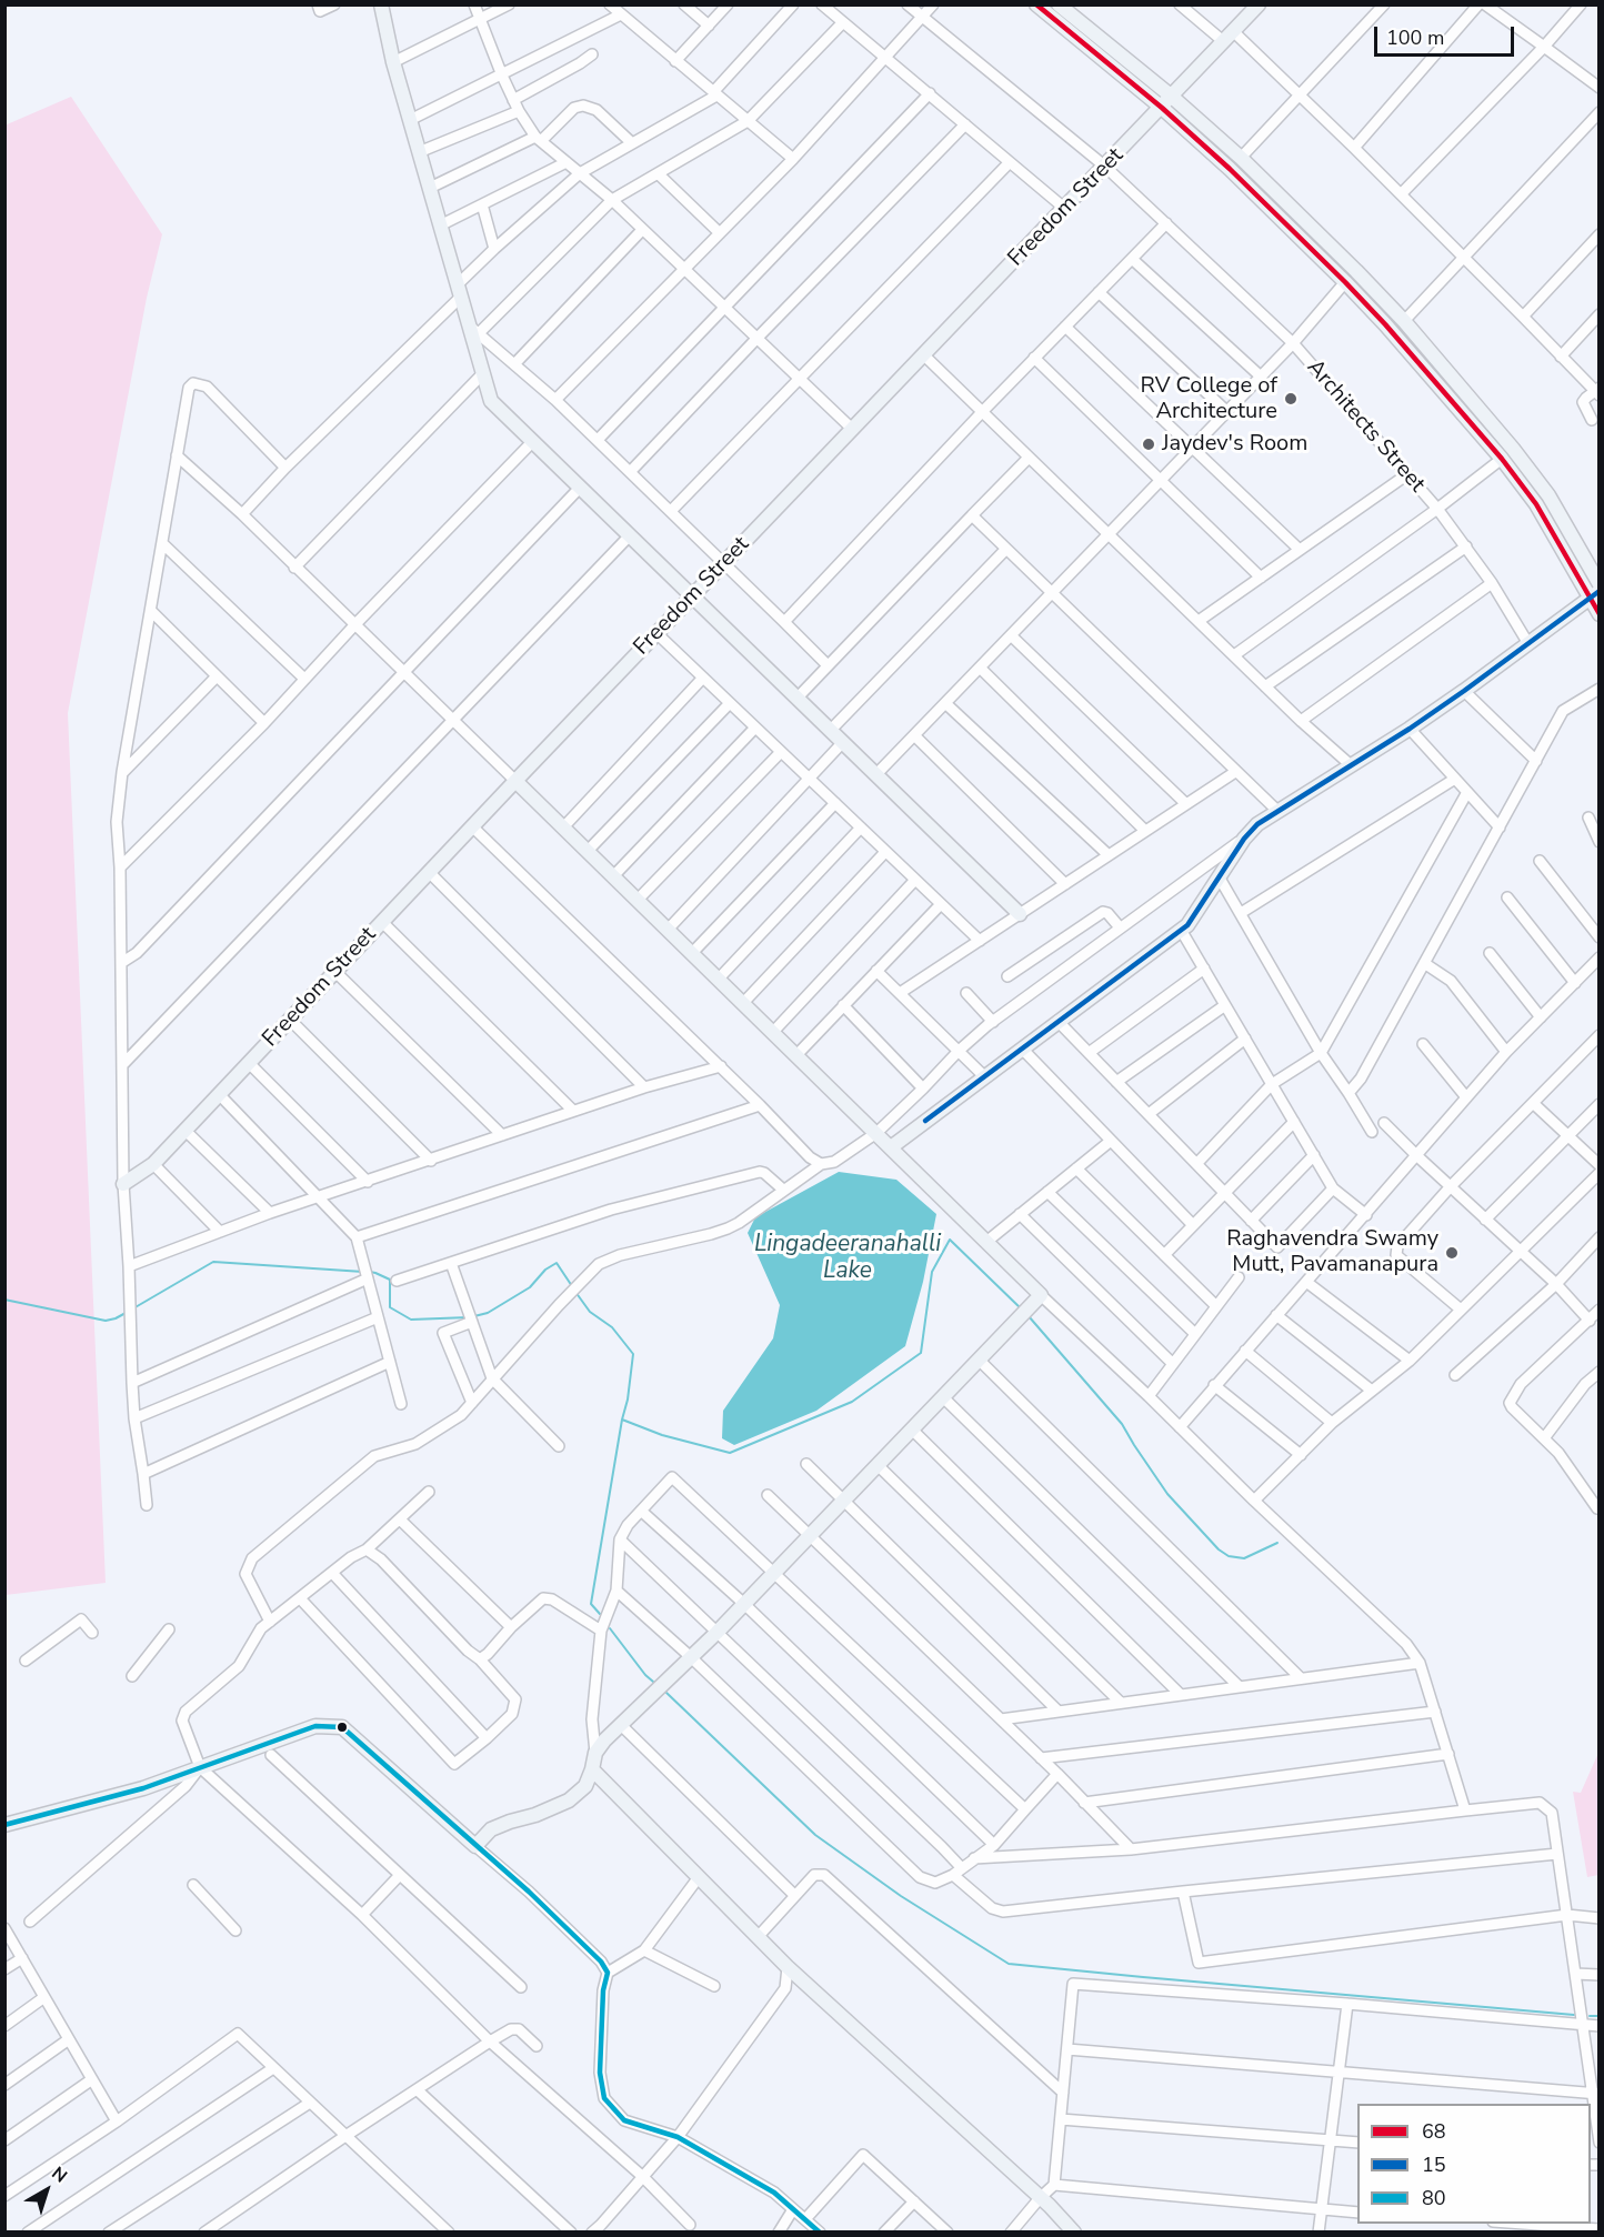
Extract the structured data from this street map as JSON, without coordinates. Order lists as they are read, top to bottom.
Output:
{
  "streets": {
    "street": ["Freedom Street", "Architects Street"]
  },
  "crossings": [
    ["Freedom Street", "Architects Street"]
  ],
  "water": ["Lingadeeranahalli Lake"],
  "places": ["RV College of Architecture", "Jaydev's Room", "Raghavendra Swamy Mutt, Pavamanapura"],
  "lines": ["transit line 68", "transit line 15", "transit line 80"],
  "legend": ["68", "15", "80"],
  "scale_bar": "100 m",
  "north": "top right"
}
